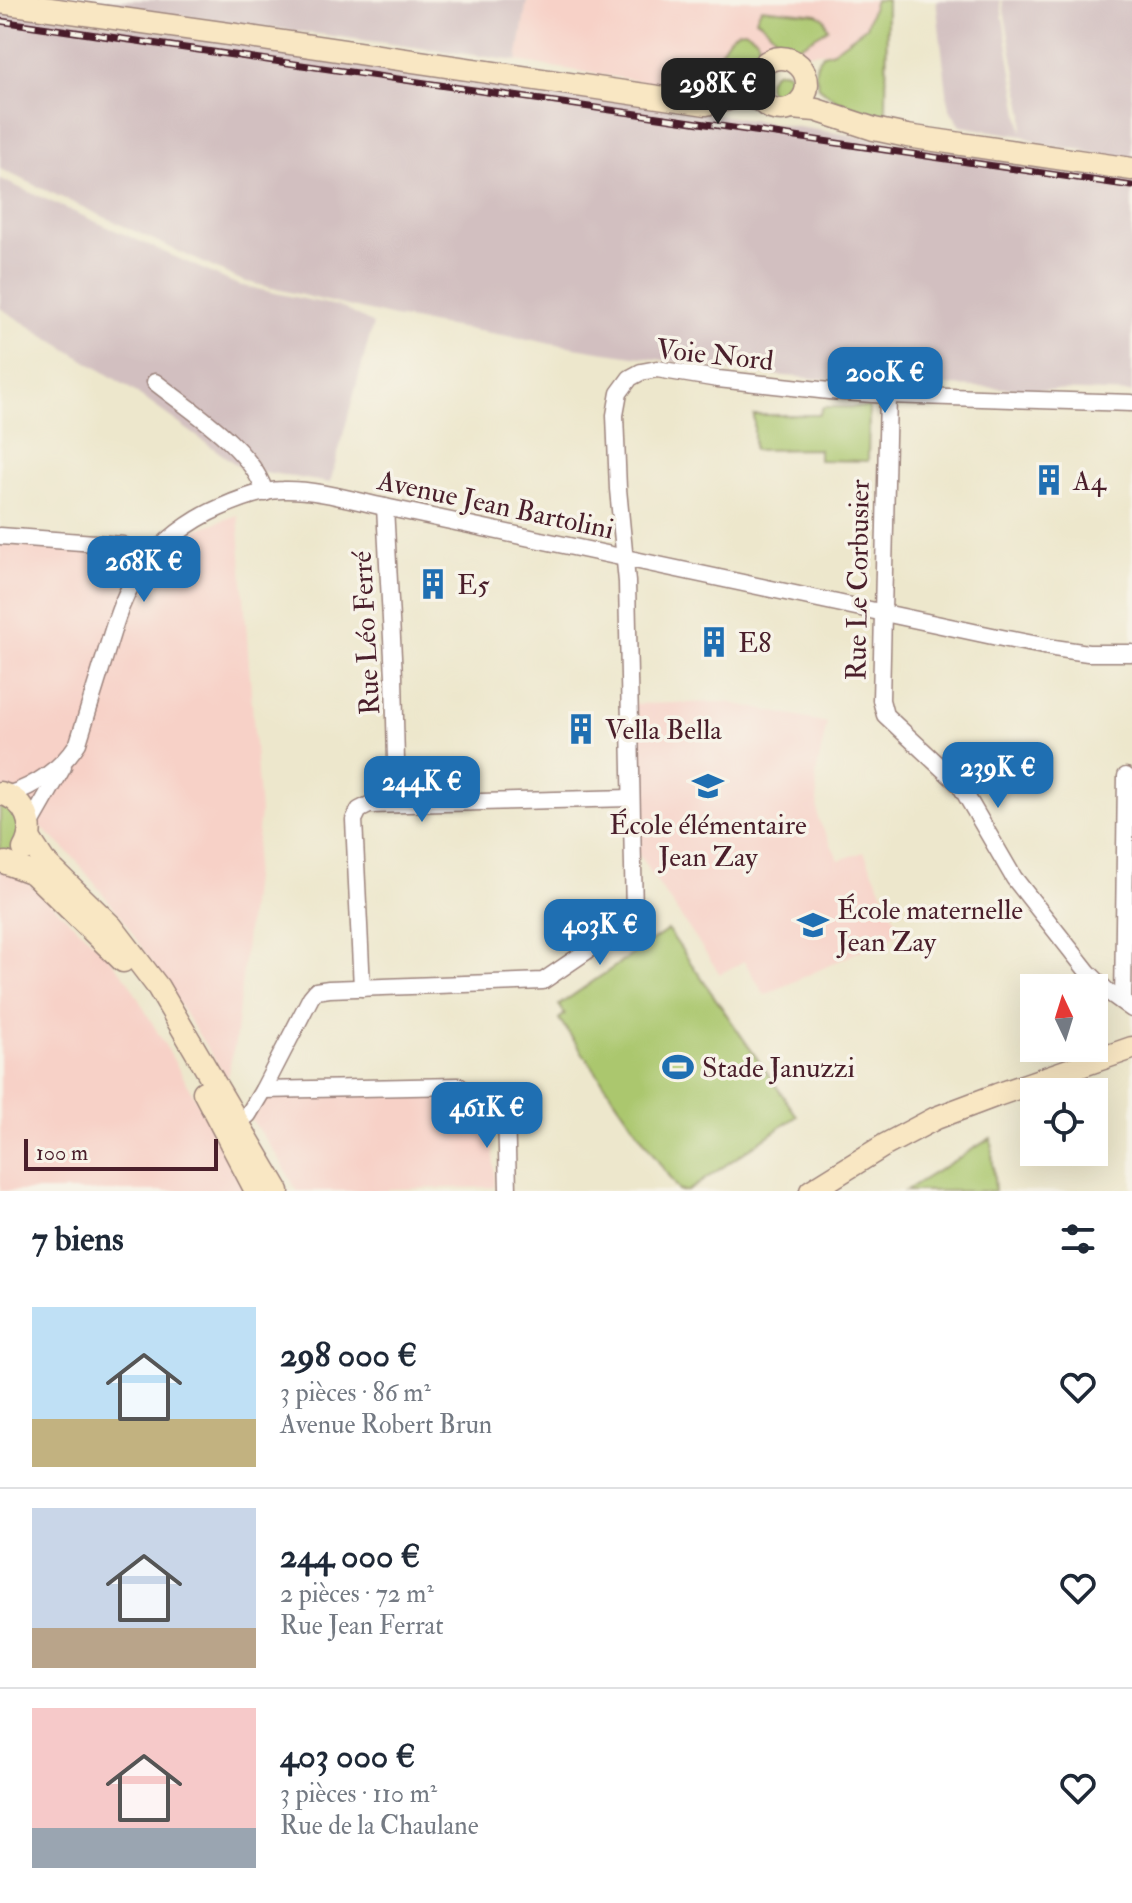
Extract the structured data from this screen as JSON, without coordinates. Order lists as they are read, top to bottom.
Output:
{
  "streets": {
    "street": [
      "Voie Nord",
      "Avenue Jean Bartolini",
      "Rue Le Corbusier",
      "Rue Léo Ferré"
    ]
  },
  "crossings": [
    ["Voie Nord", "Avenue Jean Bartolini"],
    ["Voie Nord", "Rue Le Corbusier"],
    ["Avenue Jean Bartolini", "Rue Le Corbusier"],
    ["Avenue Jean Bartolini", "Rue Léo Ferré"]
  ],
  "places": {
    "building": [
      "A4",
      "E5",
      "E8",
      "Vella Bella"
    ],
    "school or university": ["École élémentaire Jean Zay", "École maternelle Jean Zay"],
    "sports": ["Stade Januzzi"]
  },
  "scale_bar": "100 m",
  "north": "top",
  "page": {
    "price": [
      "298K €",
      "200K €",
      "268K €",
      "239K €",
      "244K €",
      "403K €",
      "461K €"
    ],
    "scale": "100 m",
    "heading": "7 biens",
    "list": [
      {
        "name": "298 000 €",
        "note": "3 pièces · 86 m² · Avenue Robert Brun"
      },
      {
        "name": "244 000 €",
        "note": "2 pièces · 72 m² · Rue Jean Ferrat"
      },
      {
        "name": "403 000 €",
        "note": "3 pièces · 110 m² · Rue de la Chaulane"
      }
    ]
  }
}
